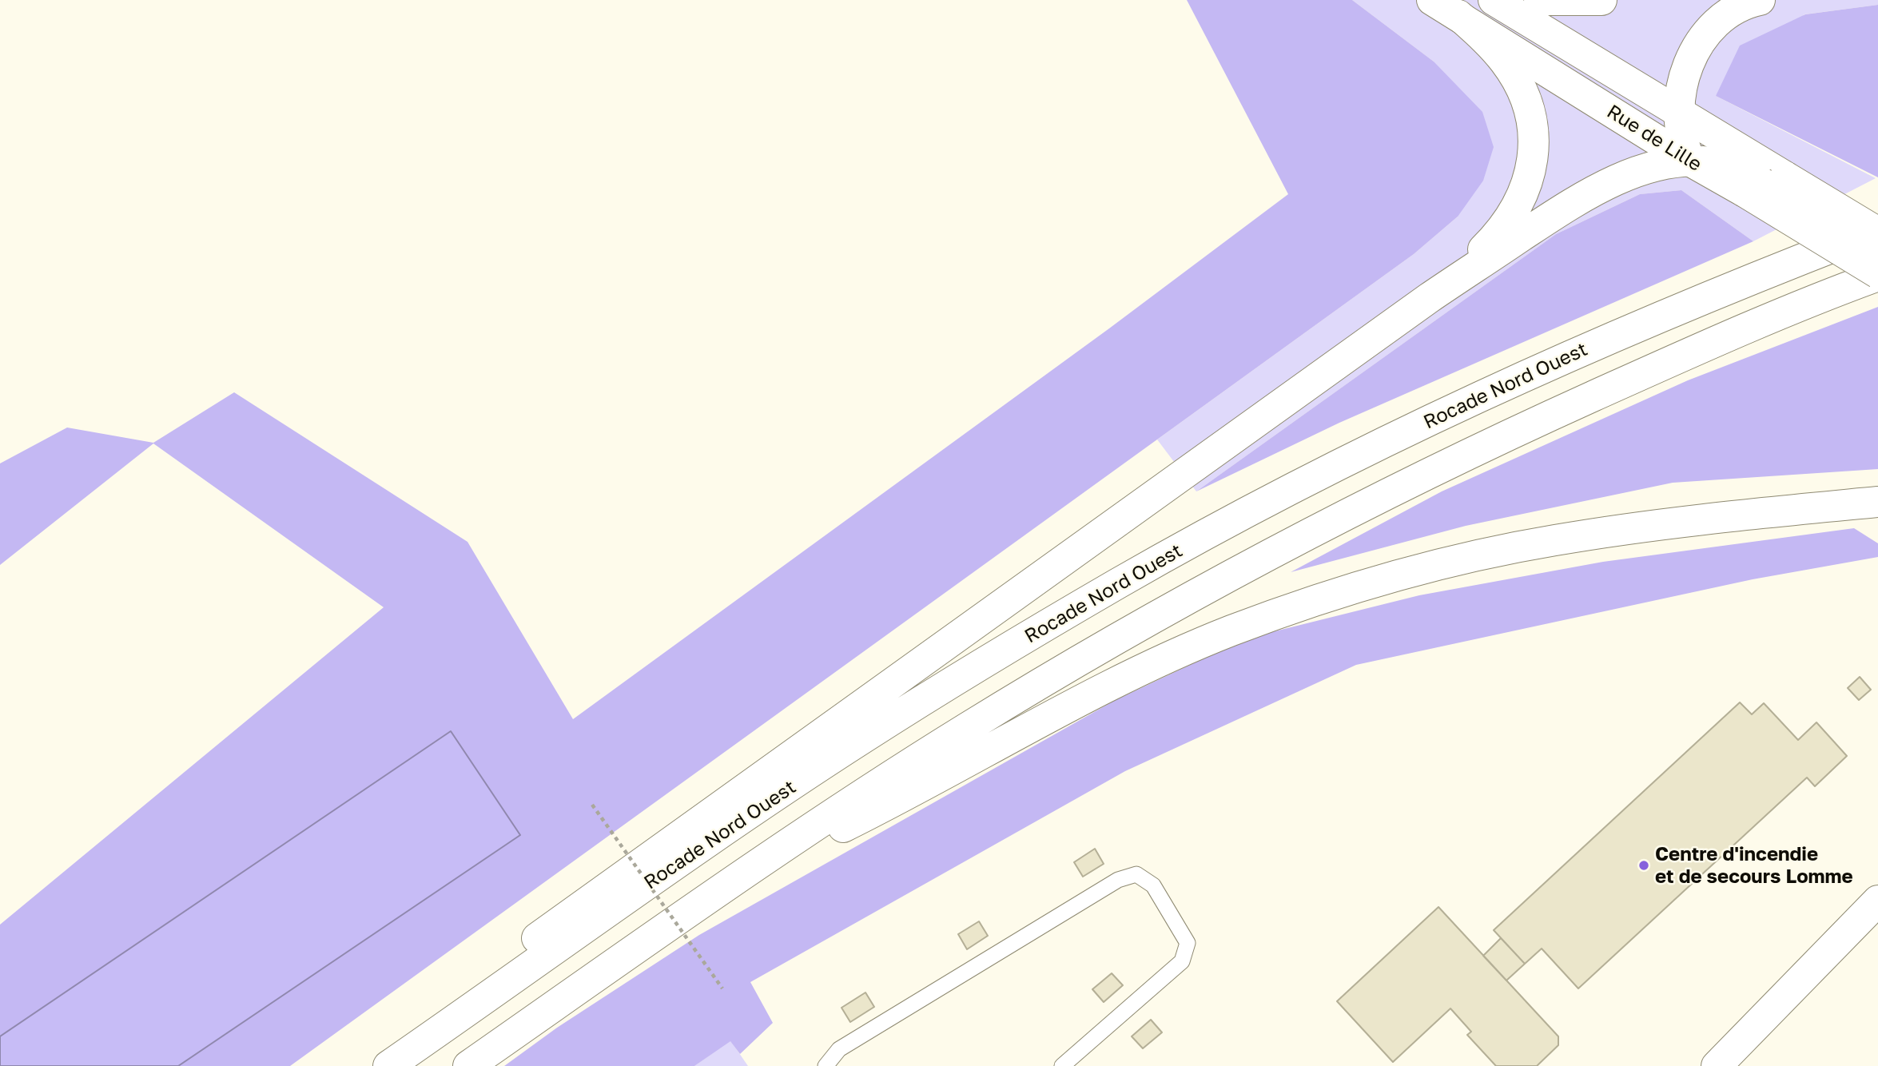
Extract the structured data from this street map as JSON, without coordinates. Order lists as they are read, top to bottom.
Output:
{
  "streets": {
    "main road": ["Rue de Lille", "Rocade Nord Ouest"]
  },
  "crossings": [
    ["Rue de Lille", "Rocade Nord Ouest"]
  ],
  "places": ["Centre d'incendie et de secours Lomme"]
}
